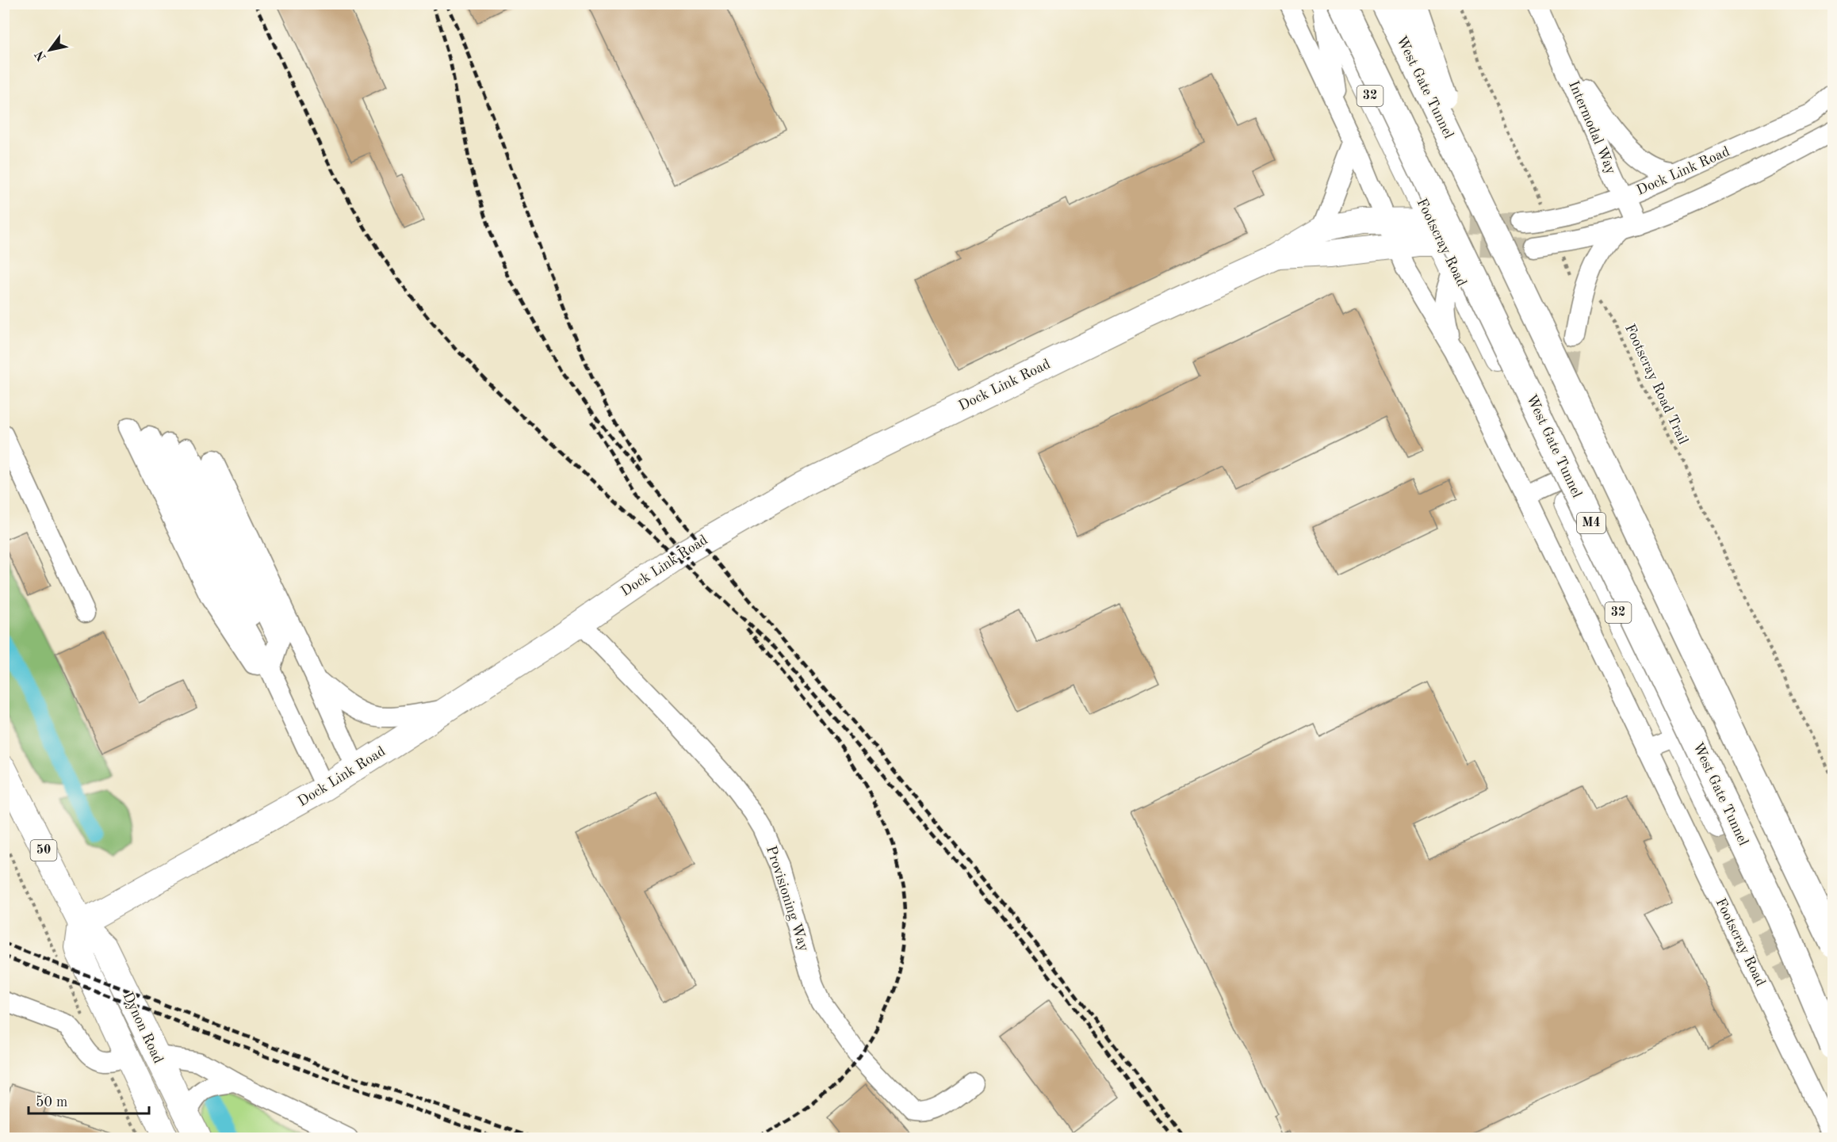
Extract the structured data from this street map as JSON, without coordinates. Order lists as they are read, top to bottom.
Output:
{
  "streets": {
    "highway": ["West Gate Tunnel", "M4"],
    "main road": [
      "32",
      "Dock Link Road",
      "Footscray Road",
      "50",
      "Dynon Road"
    ],
    "street": ["Intermodal Way", "Provisioning Way"],
    "path": ["Footscray Road Trail"]
  },
  "crossings": [
    ["Intermodal Way", "Dock Link Road"],
    ["Dock Link Road", "Footscray Road"],
    ["Dock Link Road", "Footscray Road Trail"],
    ["Dock Link Road", "Provisioning Way"],
    ["Dock Link Road", "Dynon Road"]
  ],
  "scale_bar": "50 m",
  "north": "bottom left"
}
